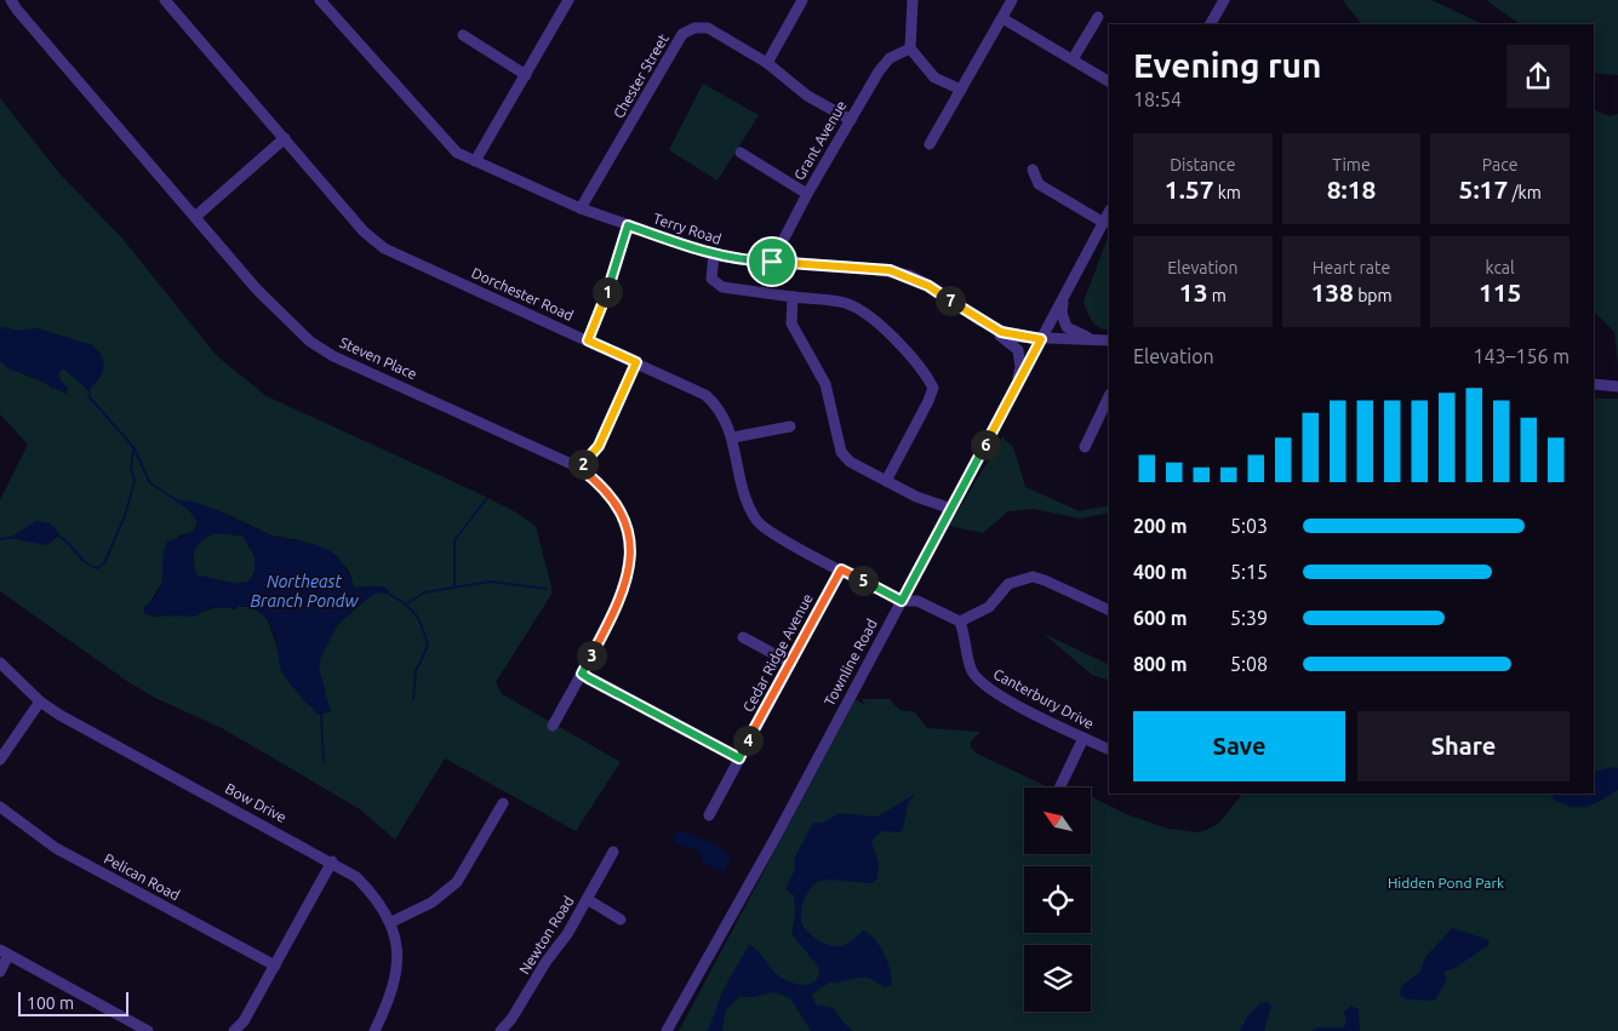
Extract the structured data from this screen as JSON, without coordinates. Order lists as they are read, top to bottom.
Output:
{
  "streets": {
    "street": [
      "Chester Street",
      "Grant Avenue",
      "Terry Road",
      "Dorchester Road",
      "Steven Place",
      "Cedar Ridge Avenue",
      "Townline Road",
      "Canterbury Drive",
      "Bow Drive",
      "Pelican Road",
      "Newton Road"
    ]
  },
  "crossings": [
    ["Chester Street", "Grant Avenue"],
    ["Chester Street", "Terry Road"],
    ["Grant Avenue", "Terry Road"],
    ["Terry Road", "Townline Road"],
    ["Dorchester Road", "Cedar Ridge Avenue"],
    ["Dorchester Road", "Townline Road"]
  ],
  "water": ["Northeast Branch Pondw"],
  "parks": ["Hidden Pond Park"],
  "scale_bar": "100 m",
  "north": "top left",
  "page": {
    "heading": ["Evening run", "18:54"],
    "stats": [
      ["Distance", "1.57 km"],
      ["Time", "8:18"],
      ["Pace", "5:17 /km"],
      ["Elevation", "13 m"],
      ["Heart rate", "138 bpm"],
      ["kcal", "115"]
    ],
    "pins": [
      "1",
      "7",
      "6",
      "2",
      "5",
      "3",
      "4"
    ],
    "chart": ["Elevation", "143–156 m"],
    "list": [
      {
        "name": "200 m",
        "note": "5:03"
      },
      {
        "name": "400 m",
        "note": "5:15"
      },
      {
        "name": "600 m",
        "note": "5:39"
      },
      {
        "name": "800 m",
        "note": "5:08"
      }
    ],
    "buttons": ["Save", "Share"],
    "scale": "100 m"
  }
}
